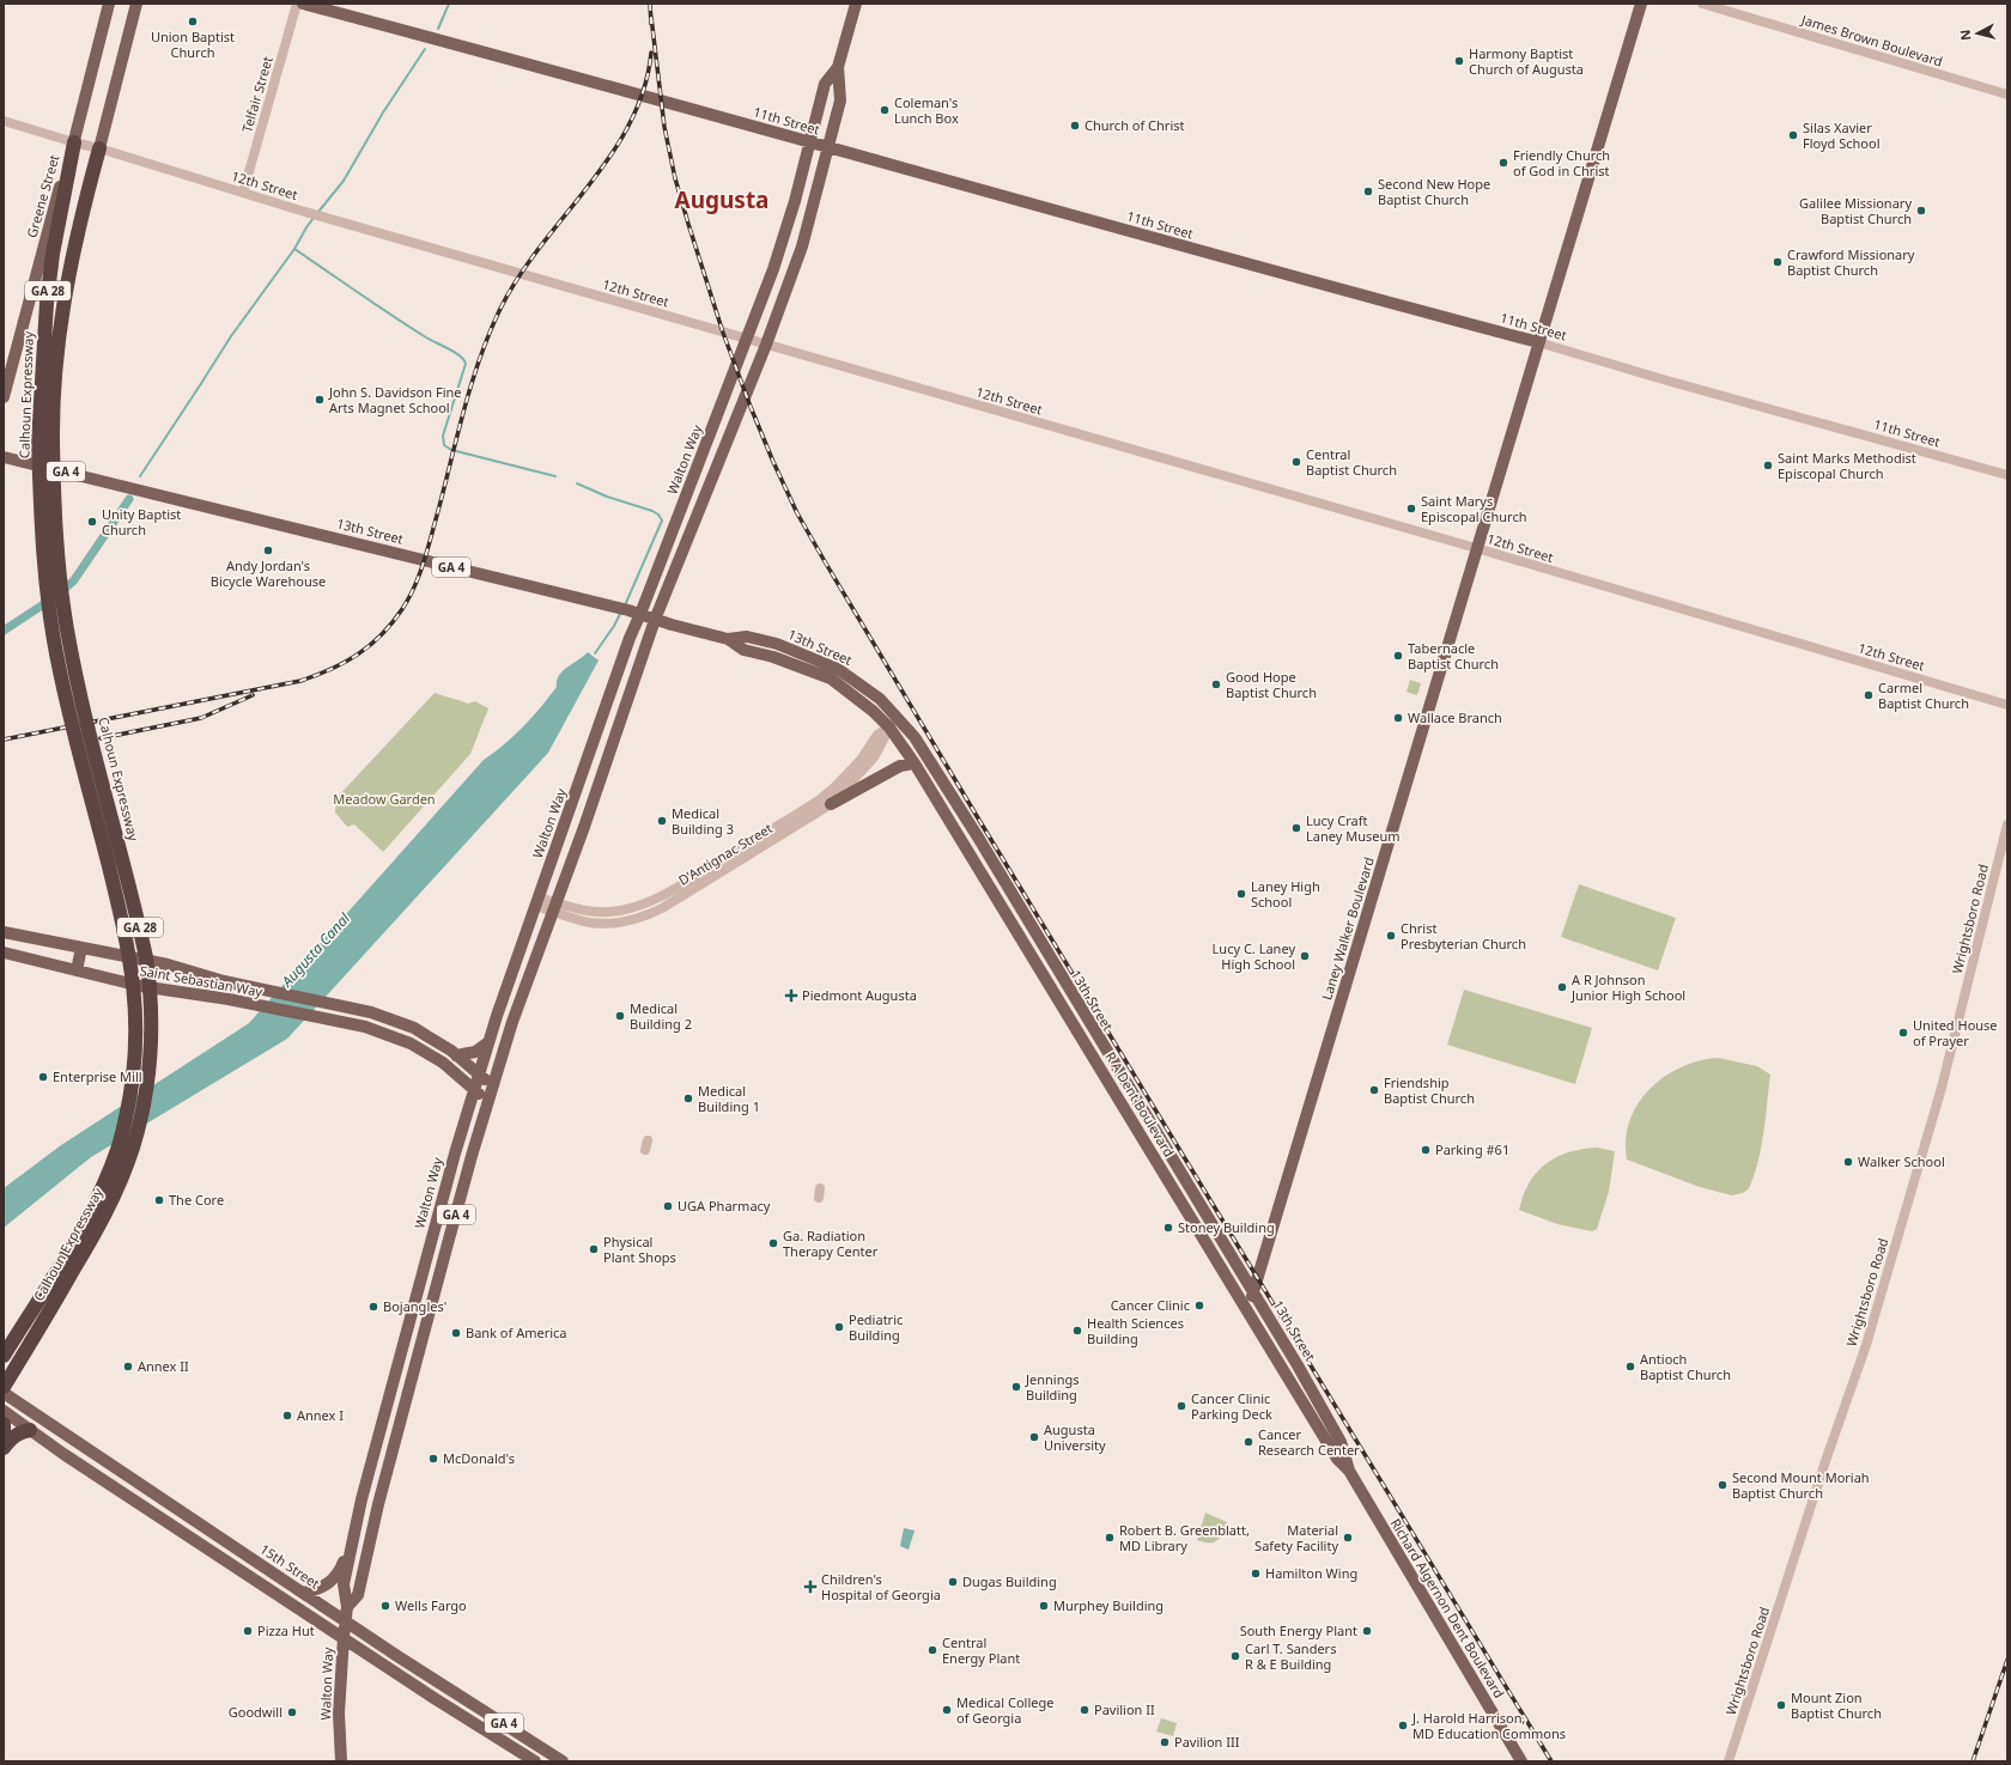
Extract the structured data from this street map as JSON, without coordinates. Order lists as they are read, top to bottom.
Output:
{
  "streets": {
    "highway": ["GA 28", "Calhoun Expressway"],
    "main road": [
      "11th Street",
      "Greene Street",
      "Walton Way",
      "GA 4",
      "13th Street",
      "Laney Walker Boulevard",
      "Saint Sebastian Way",
      "R A Dent Boulevard",
      "15th Street",
      "Richard Algernon Dent Boulevard"
    ],
    "street": [
      "James Brown Boulevard",
      "Telfair Street",
      "12th Street",
      "D'Antignac Street",
      "Wrightsboro Road"
    ]
  },
  "crossings": [
    ["Telfair Street", "12th Street"],
    ["11th Street", "Walton Way"],
    ["11th Street", "Laney Walker Boulevard"],
    ["12th Street", "Greene Street"],
    ["12th Street", "GA 28"],
    ["12th Street", "Calhoun Expressway"],
    ["12th Street", "Walton Way"],
    ["12th Street", "Laney Walker Boulevard"],
    ["Greene Street", "Calhoun Expressway"],
    ["GA 28", "Calhoun Expressway"],
    ["Walton Way", "GA 4"],
    ["Walton Way", "13th Street"],
    ["Walton Way", "D'Antignac Street"],
    ["Walton Way", "Saint Sebastian Way"],
    ["Walton Way", "15th Street"],
    ["13th Street", "D'Antignac Street"],
    ["13th Street", "Laney Walker Boulevard"],
    ["13th Street", "R A Dent Boulevard"],
    ["13th Street", "Richard Algernon Dent Boulevard"],
    ["D'Antignac Street", "R A Dent Boulevard"],
    ["Laney Walker Boulevard", "R A Dent Boulevard"],
    ["R A Dent Boulevard", "Richard Algernon Dent Boulevard"]
  ],
  "districts": ["Augusta"],
  "water": ["Augusta Canal"],
  "parks": ["Meadow Garden"],
  "places": {
    "other": [
      "Union Baptist Church",
      "Harmony Baptist Church of Augusta",
      "Coleman's Lunch Box",
      "Church of Christ",
      "Silas Xavier Floyd School",
      "Friendly Church of God in Christ",
      "Second New Hope Baptist Church",
      "Galilee Missionary Baptist Church",
      "Crawford Missionary Baptist Church",
      "John S. Davidson Fine Arts Magnet School",
      "Central Baptist Church",
      "Saint Marks Methodist Episcopal Church",
      "Saint Marys Episcopal Church",
      "Unity Baptist Church",
      "Andy Jordan's Bicycle Warehouse",
      "Tabernacle Baptist Church",
      "Good Hope Baptist Church",
      "Carmel Baptist Church",
      "Wallace Branch",
      "Medical Building 3",
      "Lucy Craft Laney Museum",
      "Laney High School",
      "Christ Presbyterian Church",
      "Lucy C. Laney High School",
      "A R Johnson Junior High School",
      "Medical Building 2",
      "United House of Prayer",
      "Enterprise Mill",
      "Friendship Baptist Church",
      "Medical Building 1",
      "Parking #61",
      "Walker School",
      "The Core",
      "UGA Pharmacy",
      "Stoney Building",
      "Ga. Radiation Therapy Center",
      "Physical Plant Shops",
      "Cancer Clinic",
      "Bojangles'",
      "Pediatric Building",
      "Health Sciences Building",
      "Bank of America",
      "Annex II",
      "Antioch Baptist Church",
      "Jennings Building",
      "Cancer Clinic Parking Deck",
      "Annex I",
      "Augusta University",
      "Cancer Research Center",
      "McDonald's",
      "Second Mount Moriah Baptist Church",
      "Robert B. Greenblatt, MD Library",
      "Material Safety Facility",
      "Hamilton Wing",
      "Dugas Building",
      "Wells Fargo",
      "Murphey Building",
      "Pizza Hut",
      "South Energy Plant",
      "Central Energy Plant",
      "Carl T. Sanders R & E Building",
      "Mount Zion Baptist Church",
      "Medical College of Georgia",
      "Pavilion II",
      "Goodwill",
      "J. Harold Harrison, MD Education Commons",
      "Pavilion III"
    ],
    "health": ["Piedmont Augusta", "Children's Hospital of Georgia"]
  },
  "north": "left"
}
